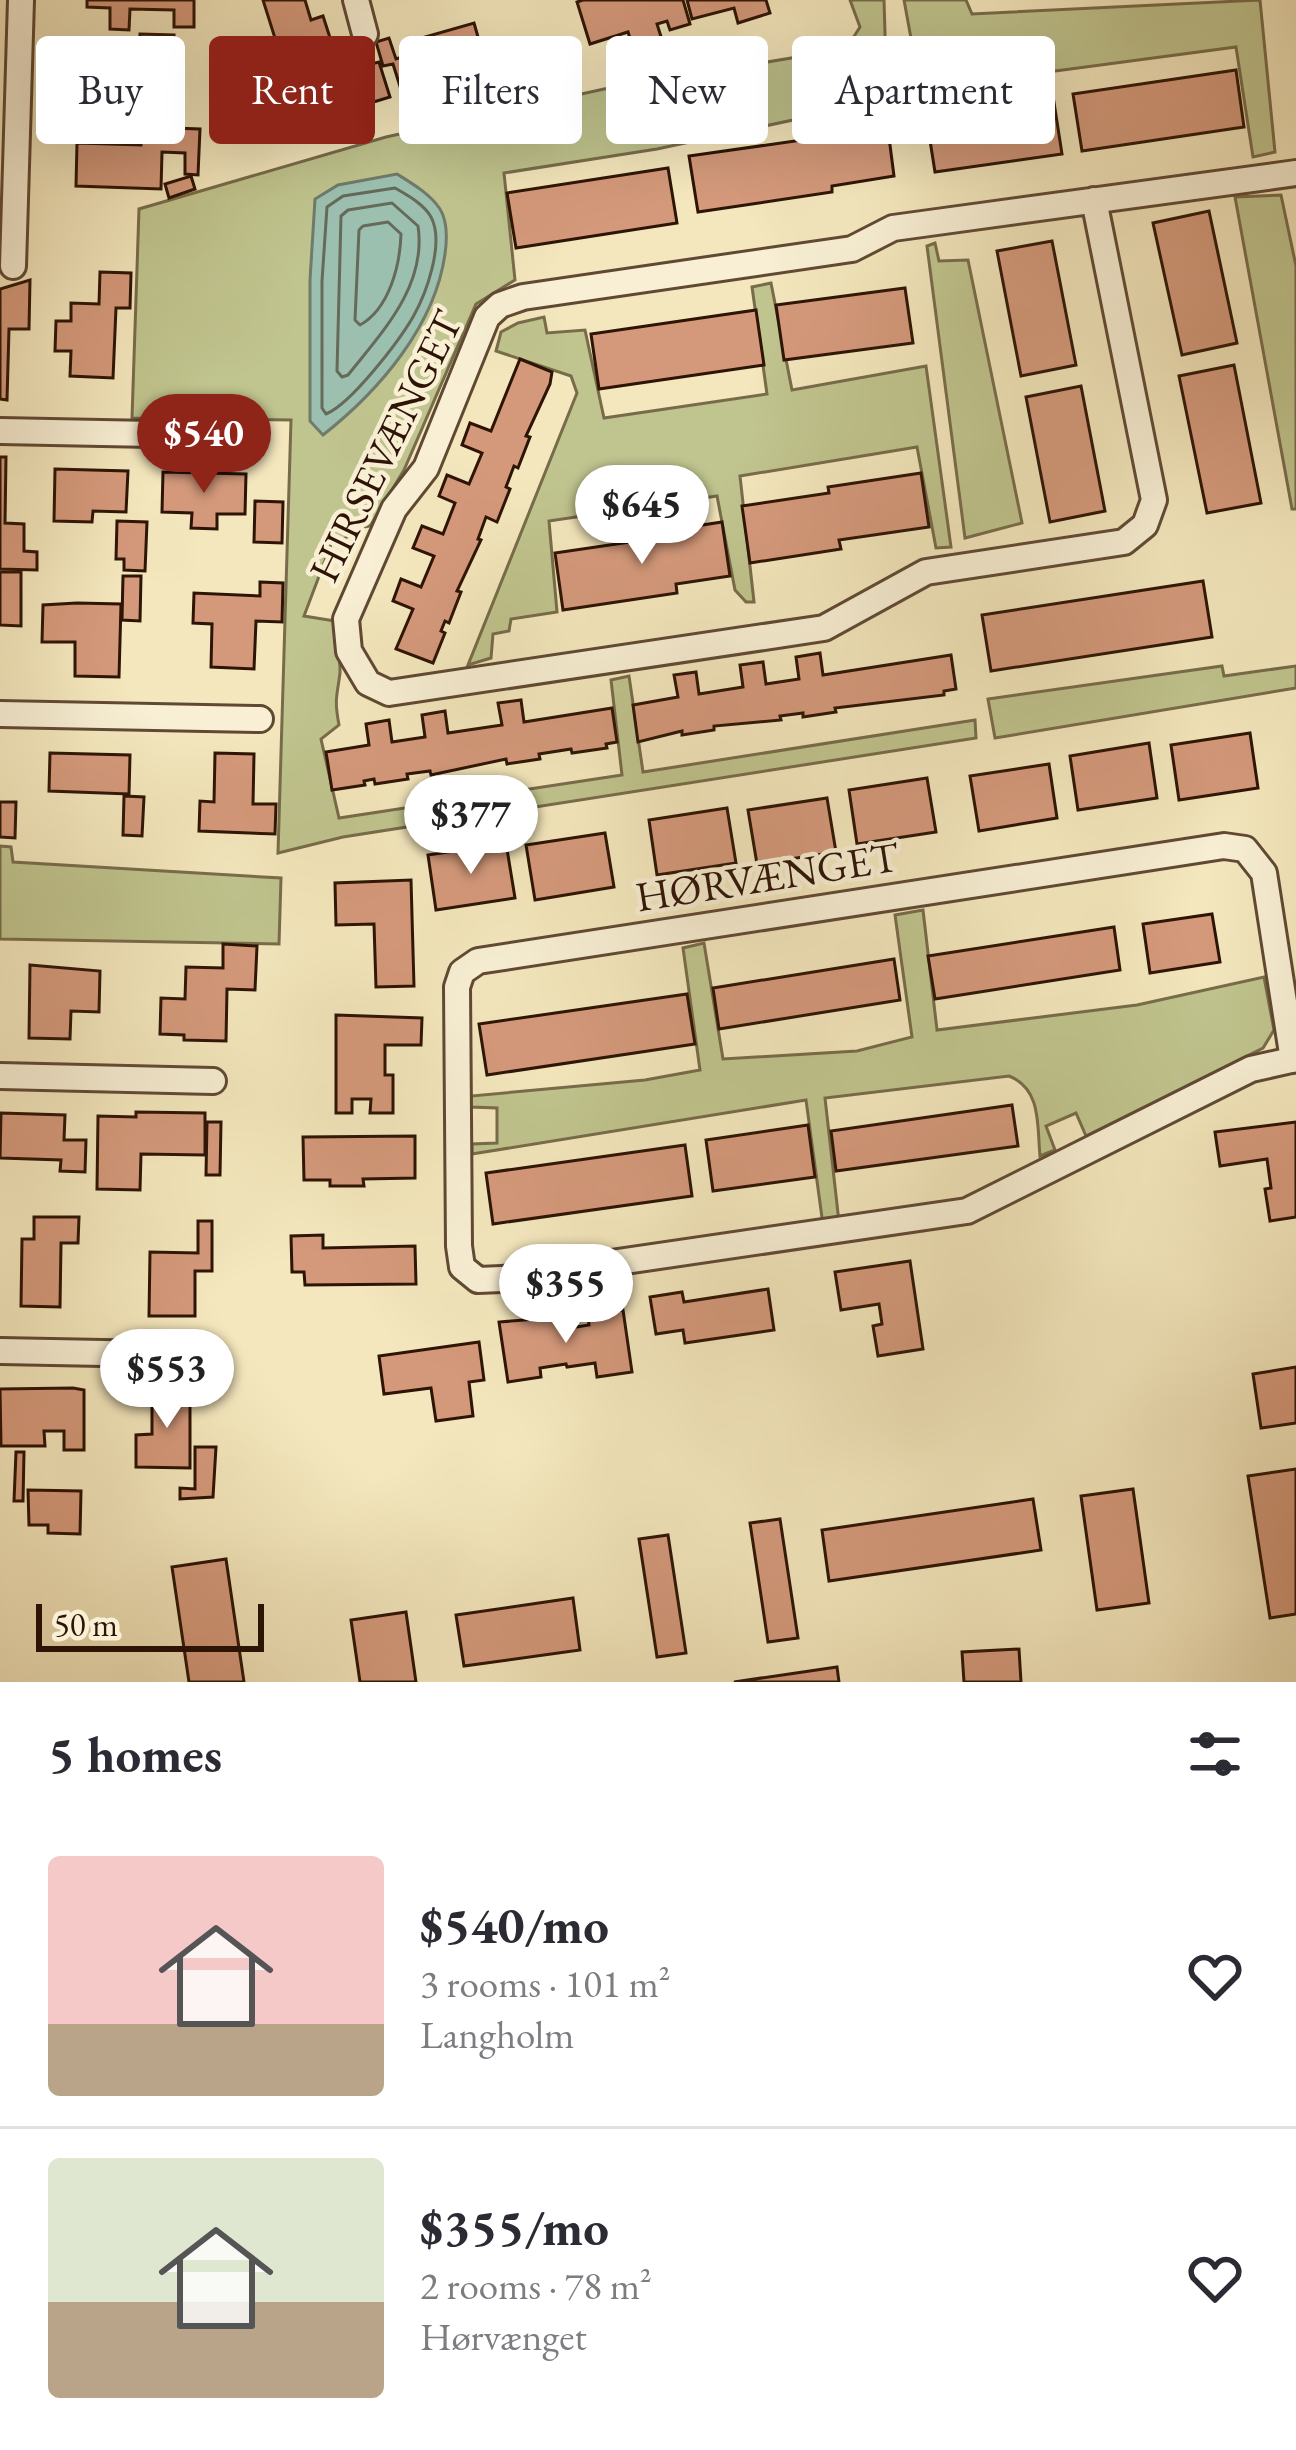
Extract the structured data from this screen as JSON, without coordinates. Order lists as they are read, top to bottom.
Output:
{
  "streets": {
    "street": ["HIRSEVÆNGET", "HØRVÆNGET"]
  },
  "scale_bar": "50 m",
  "page": {
    "chip": [
      "Buy",
      "Rent",
      "Filters",
      "New",
      "Apartment"
    ],
    "price": [
      "$540",
      "$645",
      "$377",
      "$355",
      "$553"
    ],
    "scale": "50 m",
    "heading": "5 homes",
    "list": [
      {
        "name": "$540/mo",
        "note": "3 rooms · 101 m² · Langholm"
      },
      {
        "name": "$355/mo",
        "note": "2 rooms · 78 m² · Hørvænget"
      }
    ]
  }
}
